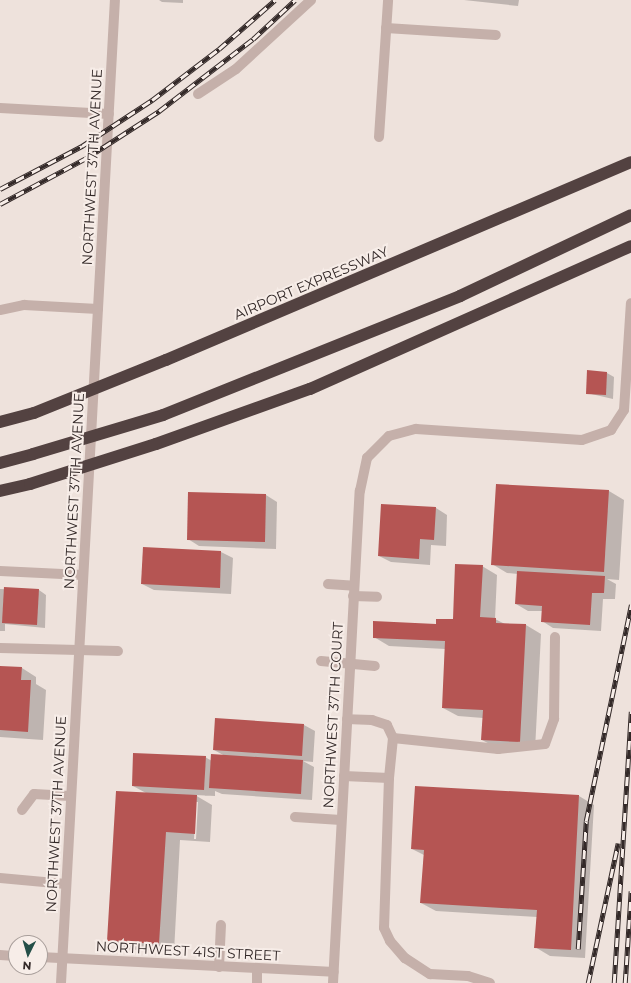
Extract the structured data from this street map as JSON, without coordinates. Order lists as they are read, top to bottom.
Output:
{
  "streets": {
    "highway": ["AIRPORT EXPRESSWAY"],
    "street": ["NORTHWEST 37TH AVENUE", "NORTHWEST 37TH COURT", "NORTHWEST 41ST STREET"]
  },
  "crossings": [
    ["NORTHWEST 37TH AVENUE", "NORTHWEST 41ST STREET"],
    ["NORTHWEST 37TH COURT", "NORTHWEST 41ST STREET"]
  ],
  "north": "bottom"
}
